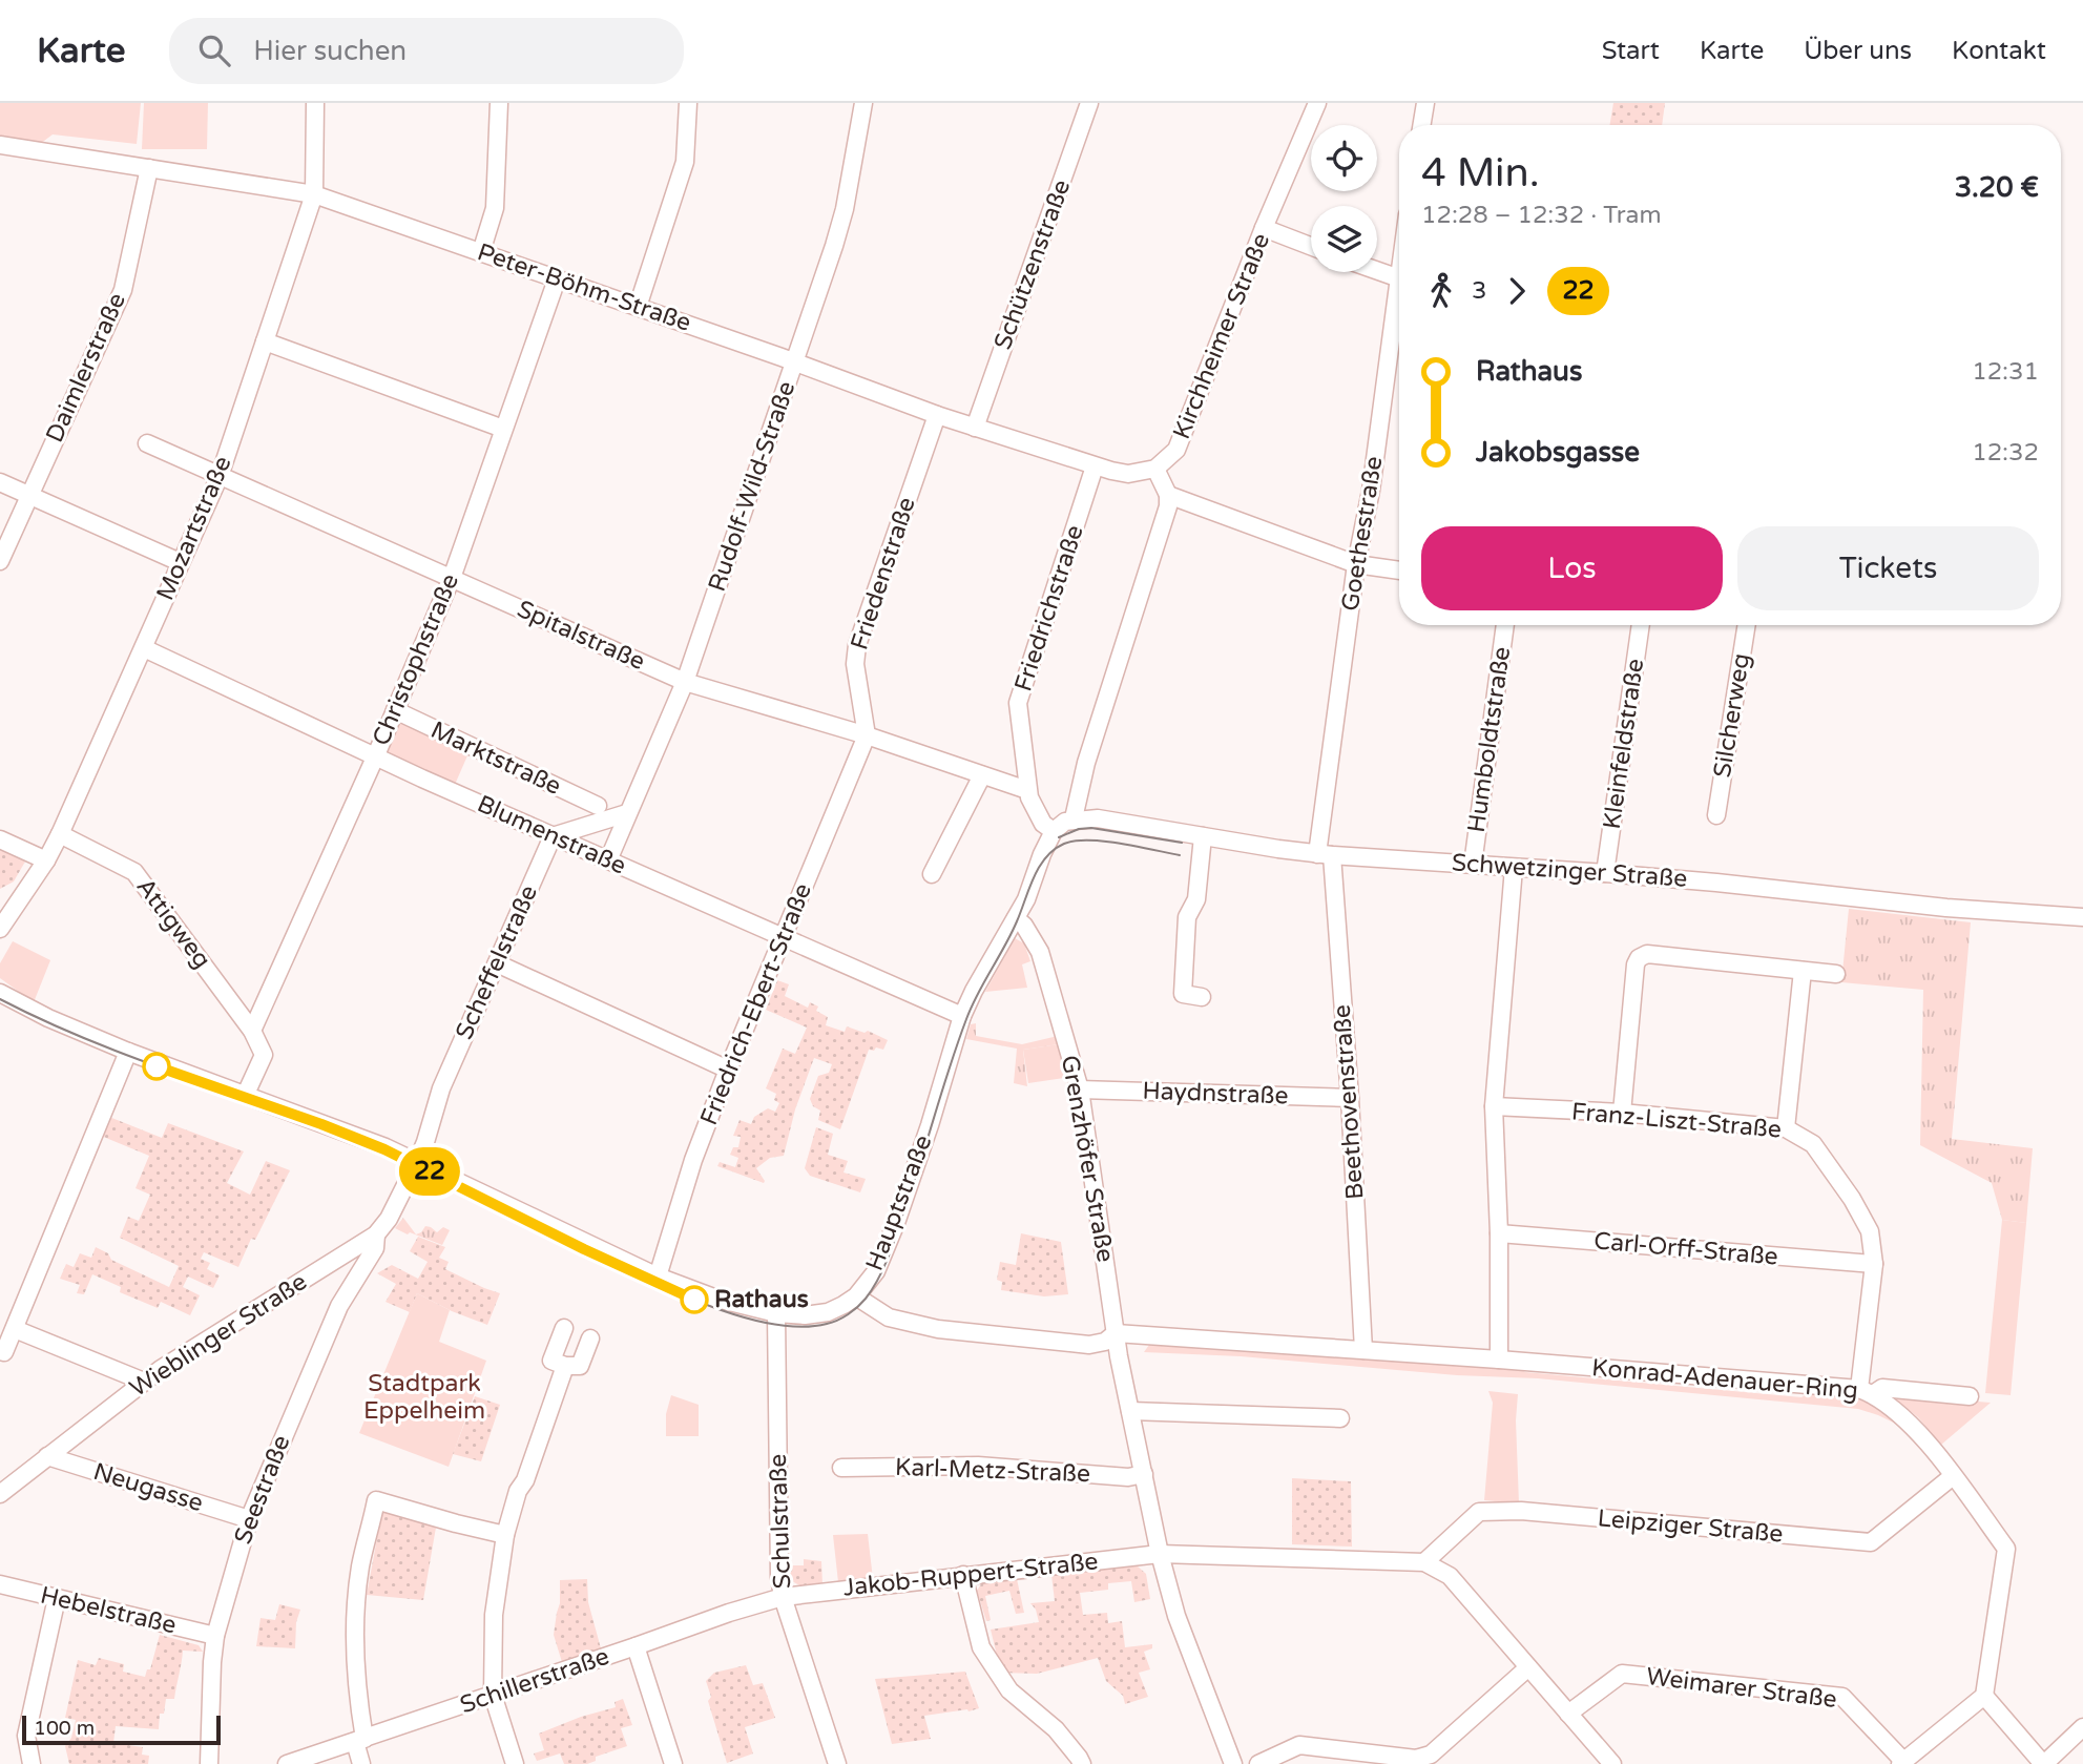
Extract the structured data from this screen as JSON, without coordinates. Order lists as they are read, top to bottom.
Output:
{
  "streets": {
    "street": [
      "Schützenstraße",
      "Peter-Böhm-Straße",
      "Kirchheimer Straße",
      "Daimlerstraße",
      "Rudolf-Wild-Straße",
      "Mozartstraße",
      "Goethestraße",
      "Friedenstraße",
      "Friedrichstraße",
      "Spitalstraße",
      "Christophstraße",
      "Silcherweg",
      "Humboldtstraße",
      "Kleinfeldstraße",
      "Marktstraße",
      "Blumenstraße",
      "Schwetzinger Straße",
      "Attigweg",
      "Scheffelstraße",
      "Friedrich-Ebert-Straße",
      "Haydnstraße",
      "Beethovenstraße",
      "Franz-Liszt-Straße",
      "Grenzhöfer Straße",
      "Hauptstraße",
      "Carl-Orff-Straße",
      "Wieblinger Straße",
      "Konrad-Adenauer-Ring",
      "Karl-Metz-Straße",
      "Neugasse",
      "Seestraße",
      "Schulstraße",
      "Leipziger Straße",
      "Jakob-Ruppert-Straße",
      "Hebelstraße",
      "Schillerstraße",
      "Weimarer Straße"
    ]
  },
  "crossings": [
    ["Schützenstraße", "Peter-Böhm-Straße"],
    ["Peter-Böhm-Straße", "Kirchheimer Straße"],
    ["Peter-Böhm-Straße", "Daimlerstraße"],
    ["Peter-Böhm-Straße", "Rudolf-Wild-Straße"],
    ["Peter-Böhm-Straße", "Mozartstraße"],
    ["Peter-Böhm-Straße", "Friedenstraße"],
    ["Peter-Böhm-Straße", "Friedrichstraße"],
    ["Peter-Böhm-Straße", "Christophstraße"],
    ["Rudolf-Wild-Straße", "Spitalstraße"],
    ["Rudolf-Wild-Straße", "Blumenstraße"],
    ["Mozartstraße", "Spitalstraße"],
    ["Mozartstraße", "Blumenstraße"],
    ["Mozartstraße", "Attigweg"],
    ["Goethestraße", "Schwetzinger Straße"],
    ["Goethestraße", "Beethovenstraße"],
    ["Friedenstraße", "Spitalstraße"],
    ["Friedenstraße", "Friedrich-Ebert-Straße"],
    ["Friedrichstraße", "Spitalstraße"],
    ["Friedrichstraße", "Schwetzinger Straße"],
    ["Friedrichstraße", "Hauptstraße"],
    ["Spitalstraße", "Christophstraße"],
    ["Spitalstraße", "Friedrich-Ebert-Straße"],
    ["Christophstraße", "Marktstraße"],
    ["Christophstraße", "Blumenstraße"],
    ["Christophstraße", "Attigweg"],
    ["Christophstraße", "Hauptstraße"],
    ["Humboldtstraße", "Schwetzinger Straße"],
    ["Kleinfeldstraße", "Schwetzinger Straße"],
    ["Blumenstraße", "Scheffelstraße"],
    ["Blumenstraße", "Friedrich-Ebert-Straße"],
    ["Blumenstraße", "Hauptstraße"],
    ["Schwetzinger Straße", "Beethovenstraße"],
    ["Schwetzinger Straße", "Hauptstraße"],
    ["Scheffelstraße", "Hauptstraße"],
    ["Scheffelstraße", "Wieblinger Straße"],
    ["Friedrich-Ebert-Straße", "Hauptstraße"],
    ["Haydnstraße", "Beethovenstraße"],
    ["Haydnstraße", "Grenzhöfer Straße"],
    ["Beethovenstraße", "Konrad-Adenauer-Ring"],
    ["Franz-Liszt-Straße", "Carl-Orff-Straße"],
    ["Franz-Liszt-Straße", "Konrad-Adenauer-Ring"],
    ["Grenzhöfer Straße", "Hauptstraße"],
    ["Grenzhöfer Straße", "Konrad-Adenauer-Ring"],
    ["Grenzhöfer Straße", "Karl-Metz-Straße"],
    ["Grenzhöfer Straße", "Jakob-Ruppert-Straße"],
    ["Hauptstraße", "Wieblinger Straße"],
    ["Hauptstraße", "Schulstraße"],
    ["Wieblinger Straße", "Neugasse"],
    ["Wieblinger Straße", "Seestraße"],
    ["Konrad-Adenauer-Ring", "Leipziger Straße"],
    ["Neugasse", "Seestraße"],
    ["Seestraße", "Hebelstraße"],
    ["Schulstraße", "Jakob-Ruppert-Straße"],
    ["Schulstraße", "Schillerstraße"],
    ["Jakob-Ruppert-Straße", "Schillerstraße"]
  ],
  "parks": ["Stadtpark Eppelheim"],
  "places": ["Rathaus"],
  "lines": ["tram line 22"],
  "scale_bar": "100 m",
  "page": {
    "header": "Karte",
    "search": "Hier suchen",
    "nav": [
      "Start",
      "Karte",
      "Über uns",
      "Kontakt"
    ],
    "on_map": "22",
    "heading": ["4 Min.", "12:28 – 12:32 · Tram", "3.20 €"],
    "legs": ["3", "22"],
    "list": [
      {
        "name": "Rathaus",
        "value": "12:31"
      },
      {
        "name": "Jakobsgasse",
        "value": "12:32"
      }
    ],
    "buttons": ["Los", "Tickets"],
    "scale": "100 m"
  }
}
